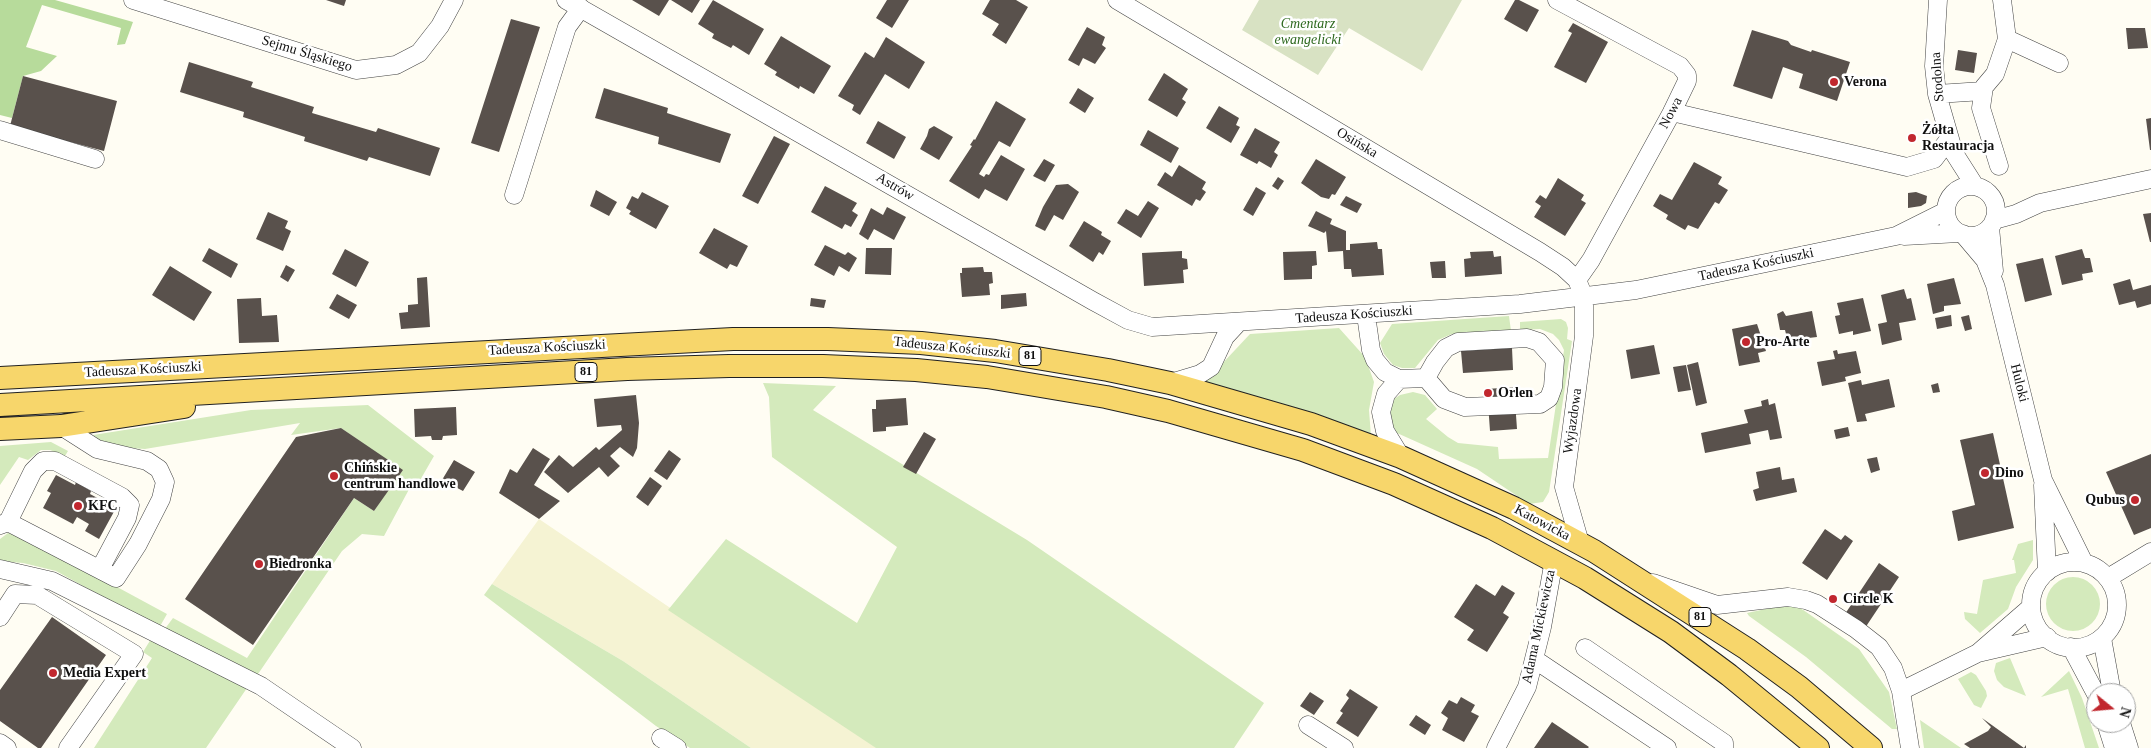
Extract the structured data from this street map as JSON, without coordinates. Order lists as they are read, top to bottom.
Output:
{
  "streets": {
    "main road": ["Tadeusza Kościuszki", "81", "Katowicka"],
    "street": [
      "Sejmu Śląskiego",
      "Stodolna",
      "Nowa",
      "Osińska",
      "Astrów",
      "Huloki",
      "Wyjazdowa",
      "Adama Mickiewicza"
    ]
  },
  "crossings": [
    ["Stodolna", "Tadeusza Kościuszki"],
    ["Stodolna", "Huloki"],
    ["Nowa", "Osińska"],
    ["Osińska", "Tadeusza Kościuszki"],
    ["Osińska", "Wyjazdowa"],
    ["Astrów", "Tadeusza Kościuszki"],
    ["Tadeusza Kościuszki", "Huloki"],
    ["Tadeusza Kościuszki", "Wyjazdowa"],
    ["Tadeusza Kościuszki", "Katowicka"],
    ["Wyjazdowa", "Katowicka"],
    ["Katowicka", "Adama Mickiewicza"]
  ],
  "parks": ["Cmentarz ewangelicki"],
  "places": [
    "Verona",
    "Żółta Restauracja",
    "Pro-Arte",
    "Orlen",
    "Dino",
    "Chińskie centrum handlowe",
    "Qubus",
    "KFC",
    "Biedronka",
    "Circle K",
    "Media Expert"
  ],
  "north": "right"
}
